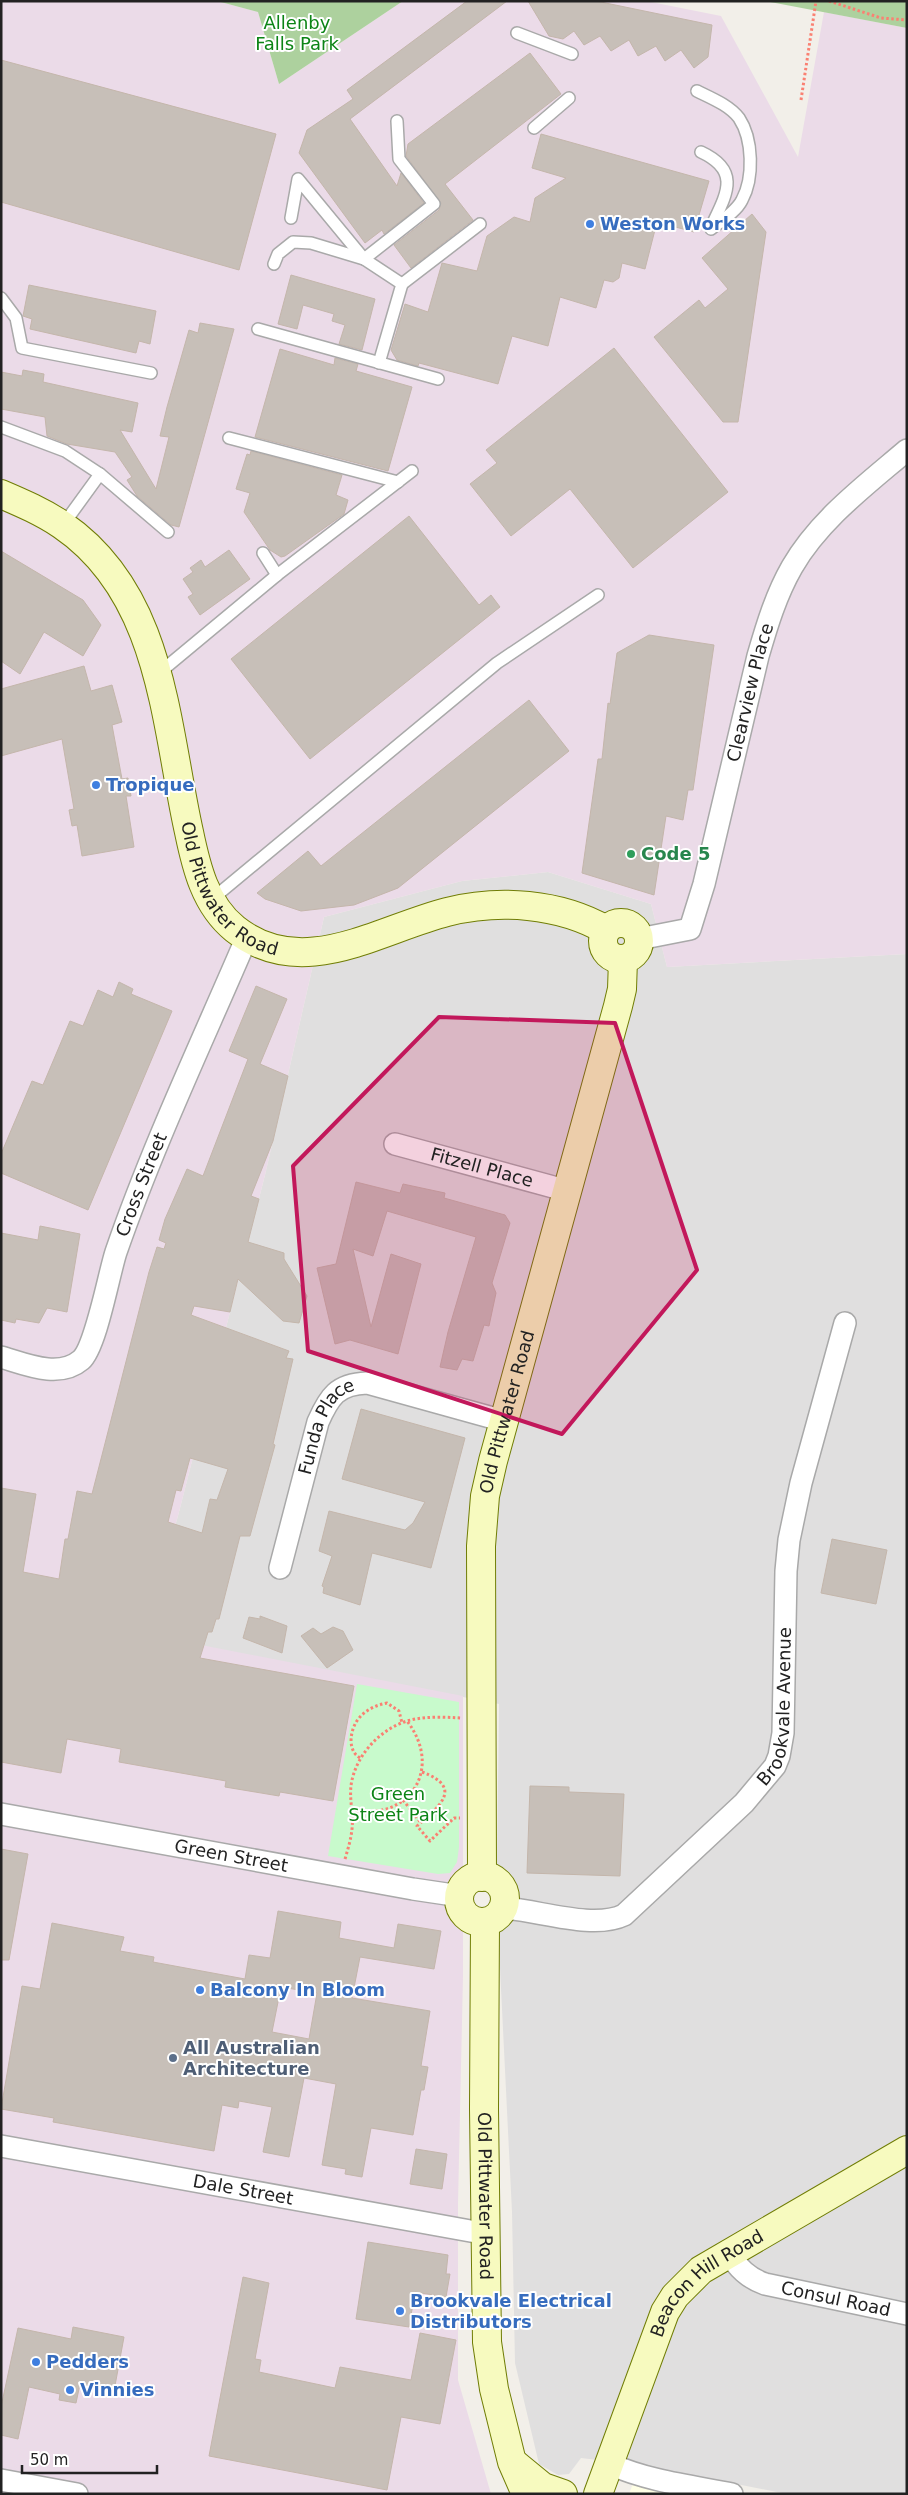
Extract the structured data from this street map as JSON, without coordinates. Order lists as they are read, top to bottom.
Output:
{
  "streets": {
    "street": [
      "Clearview Place",
      "Old Pittwater Road",
      "Fitzell Place",
      "Cross Street",
      "Funda Place",
      "Brookvale Avenue",
      "Green Street",
      "Dale Street",
      "Beacon Hill Road",
      "Consul Road"
    ]
  },
  "crossings": [
    ["Clearview Place", "Old Pittwater Road"],
    ["Old Pittwater Road", "Fitzell Place"],
    ["Old Pittwater Road", "Cross Street"],
    ["Old Pittwater Road", "Funda Place"],
    ["Old Pittwater Road", "Brookvale Avenue"],
    ["Old Pittwater Road", "Green Street"],
    ["Old Pittwater Road", "Dale Street"],
    ["Brookvale Avenue", "Green Street"],
    ["Beacon Hill Road", "Consul Road"]
  ],
  "parks": ["Allenby Falls Park", "Green Street Park"],
  "places": [
    "Weston Works",
    "Tropique",
    "Code 5",
    "Balcony In Bloom",
    "All Australian Architecture",
    "Brookvale Electrical Distributors",
    "Pedders",
    "Vinnies"
  ],
  "scale_bar": "50 m"
}
